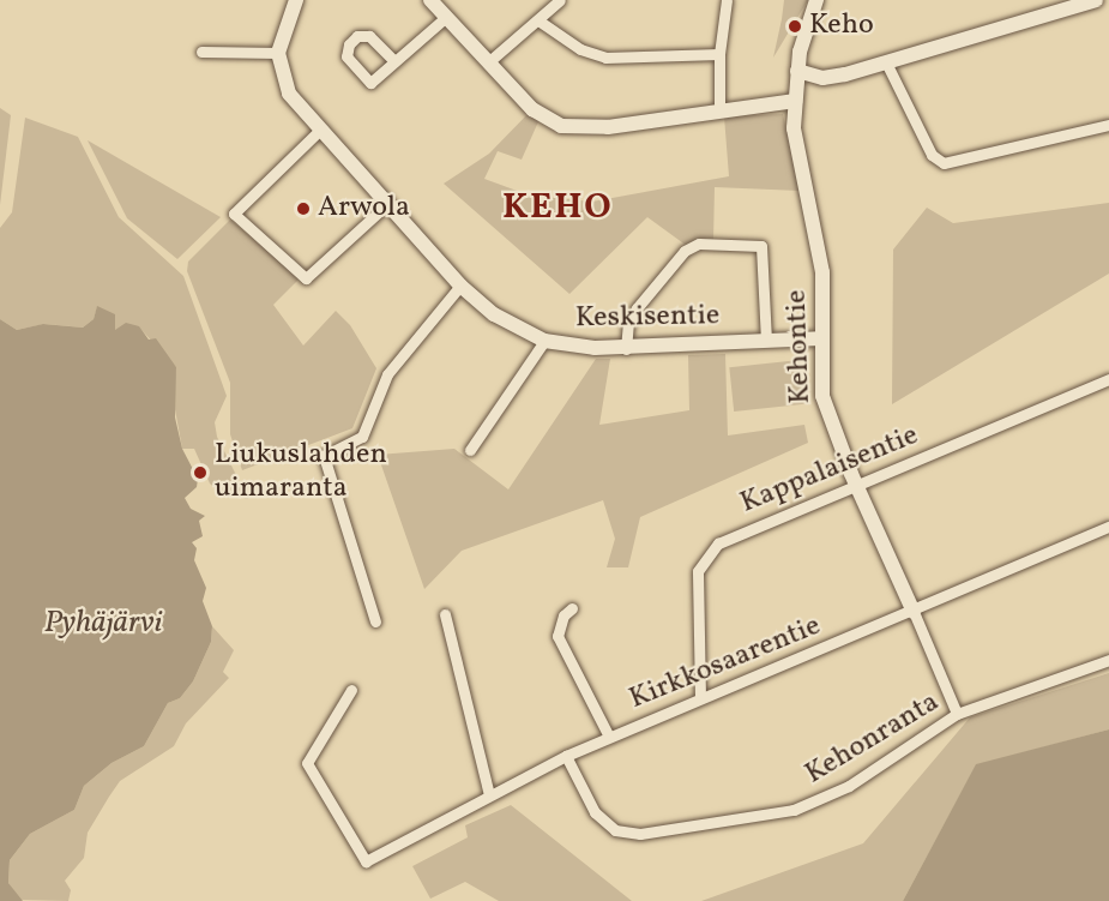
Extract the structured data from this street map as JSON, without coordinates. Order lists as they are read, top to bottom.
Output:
{
  "streets": {
    "street": [
      "Keskisentie",
      "Kehontie",
      "Kappalaisentie",
      "Kirkkosaarentie",
      "Kehonranta"
    ]
  },
  "crossings": [
    ["Keskisentie", "Kehontie"],
    ["Kehontie", "Kappalaisentie"],
    ["Kehontie", "Kirkkosaarentie"],
    ["Kehontie", "Kehonranta"],
    ["Kappalaisentie", "Kirkkosaarentie"],
    ["Kirkkosaarentie", "Kehonranta"]
  ],
  "districts": ["KEHO"],
  "water": ["Pyhäjärvi"],
  "places": ["Keho", "Arwola", "Liukuslahden uimaranta"]
}
